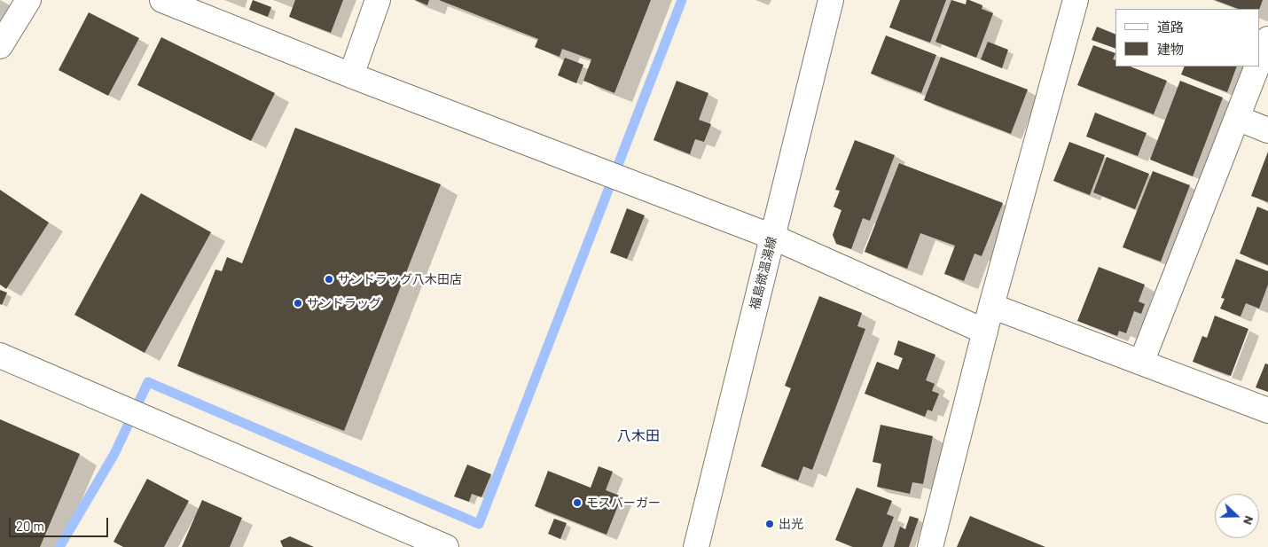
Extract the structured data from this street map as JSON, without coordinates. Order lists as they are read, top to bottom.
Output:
{
  "streets": {
    "street": ["福島微温湯線"]
  },
  "districts": ["八木田"],
  "places": [
    "サンドラッグ八木田店",
    "サンドラッグ",
    "モスバーガー",
    "出光"
  ],
  "legend": ["道路", "建物"],
  "scale_bar": "20 m",
  "north": "right"
}
